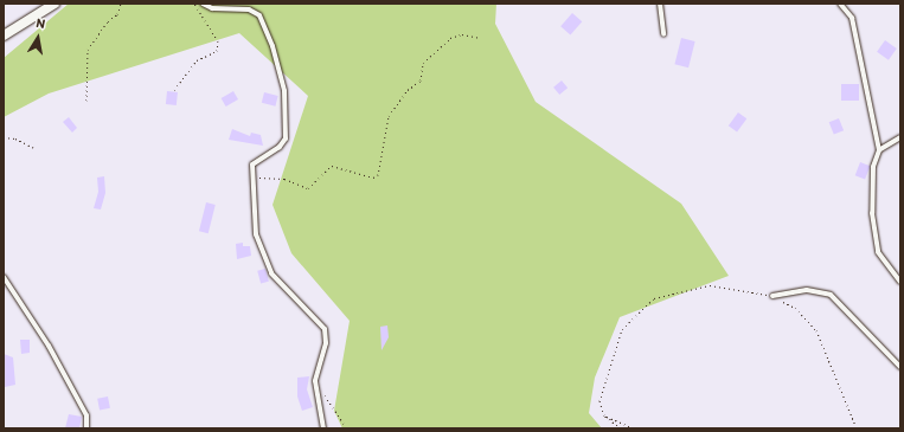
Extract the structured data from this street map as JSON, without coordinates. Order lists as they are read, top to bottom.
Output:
{
  "north": "top"
}
